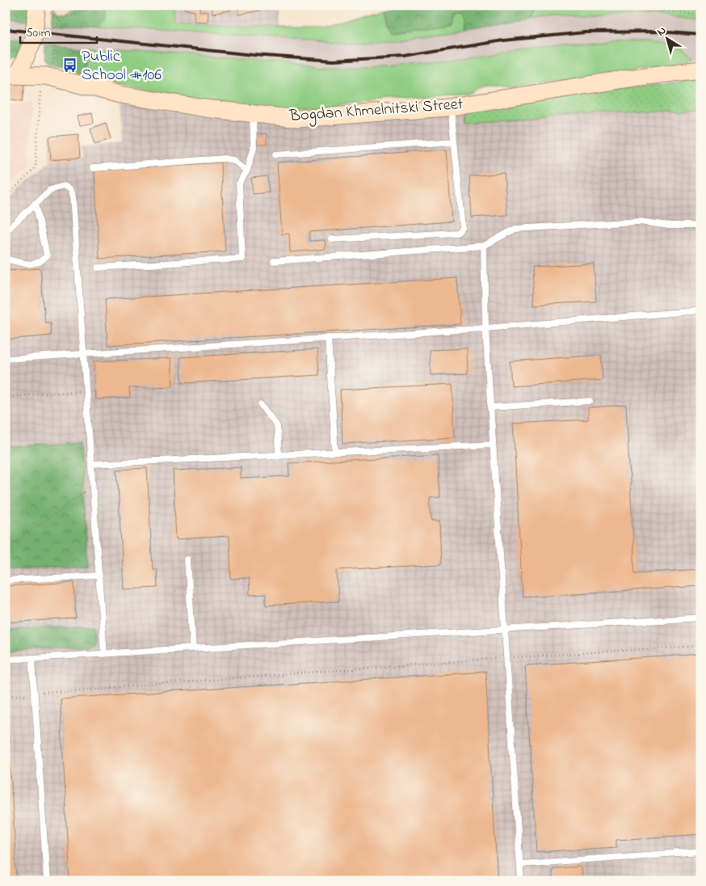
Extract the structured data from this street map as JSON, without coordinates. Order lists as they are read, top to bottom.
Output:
{
  "streets": {
    "main road": ["Bogdan Khmelnitski Street"]
  },
  "places": {
    "bus stop": ["Public School #106"]
  },
  "scale_bar": "50 m",
  "north": "top left"
}
